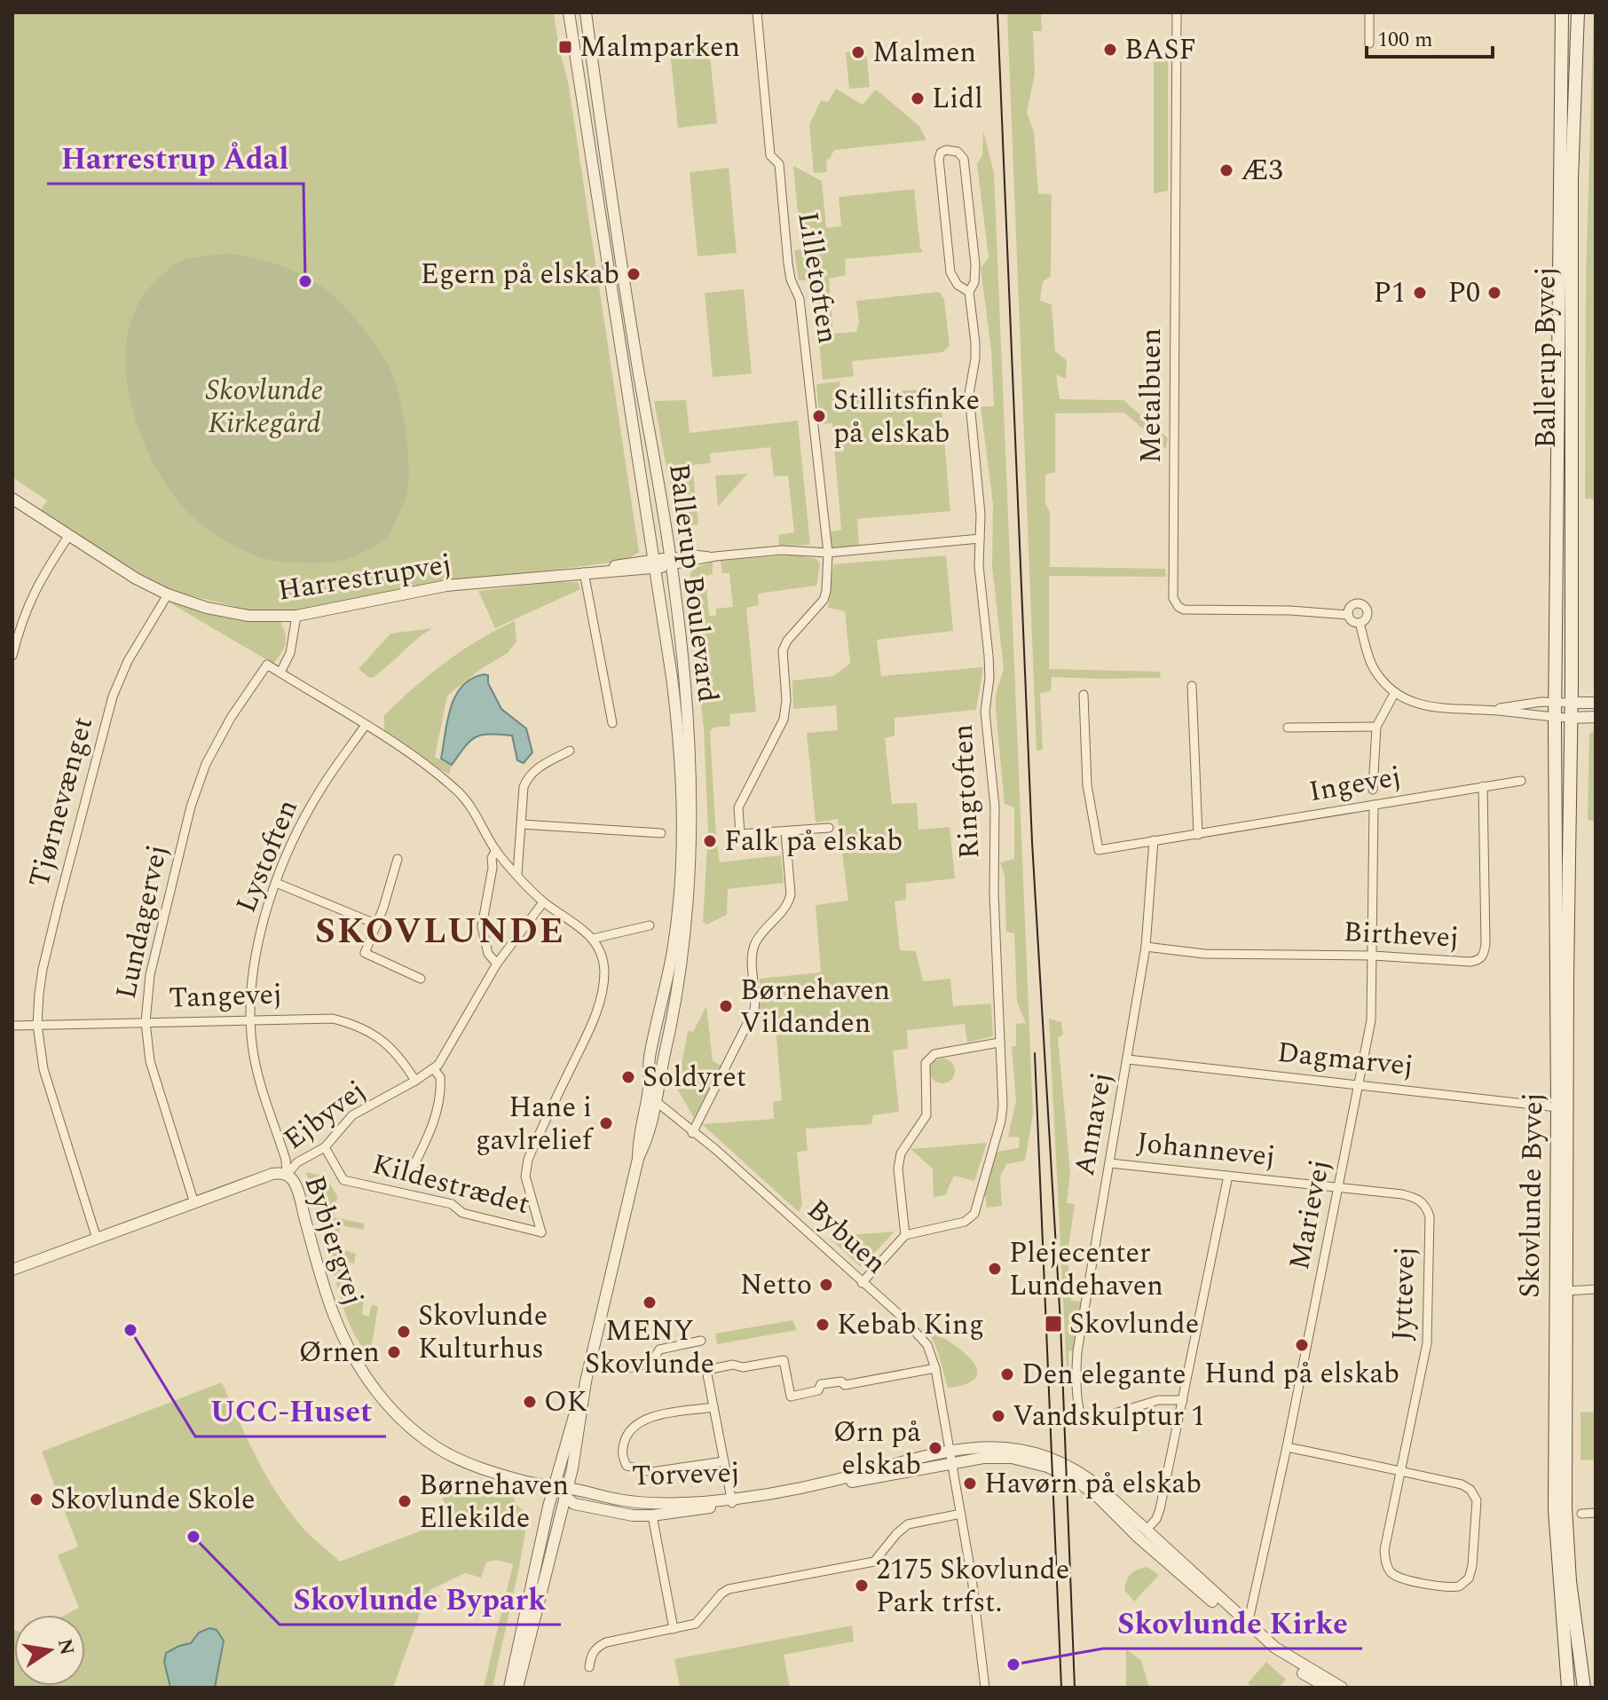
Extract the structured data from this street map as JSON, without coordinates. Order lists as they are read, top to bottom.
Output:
{
  "streets": {
    "main road": ["Ballerup Byvej", "Skovlunde Byvej"],
    "street": [
      "Lilletoften",
      "Metalbuen",
      "Harrestrupvej",
      "Ballerup Boulevard",
      "Ingevej",
      "Ringtoften",
      "Tjørnevænget",
      "Lystoften",
      "Lundagervej",
      "Birthevej",
      "Tangevej",
      "Dagmarvej",
      "Ejbyvej",
      "Annavej",
      "Johannevej",
      "Kildestrædet",
      "Marievej",
      "Bybuen",
      "Bybjergvej",
      "Jyttevej",
      "Torvevej"
    ]
  },
  "crossings": [
    ["Ballerup Byvej", "Skovlunde Byvej"],
    ["Harrestrupvej", "Ballerup Boulevard"],
    ["Harrestrupvej", "Tjørnevænget"],
    ["Ballerup Boulevard", "Bybuen"],
    ["Ballerup Boulevard", "Bybjergvej"],
    ["Ballerup Boulevard", "Torvevej"],
    ["Ingevej", "Birthevej"],
    ["Ingevej", "Annavej"],
    ["Ingevej", "Marievej"],
    ["Tjørnevænget", "Tangevej"],
    ["Tjørnevænget", "Ejbyvej"],
    ["Lystoften", "Tangevej"],
    ["Lystoften", "Bybjergvej"],
    ["Lundagervej", "Tangevej"],
    ["Lundagervej", "Ejbyvej"],
    ["Birthevej", "Annavej"],
    ["Birthevej", "Marievej"],
    ["Tangevej", "Ejbyvej"],
    ["Tangevej", "Bybjergvej"],
    ["Dagmarvej", "Annavej"],
    ["Dagmarvej", "Skovlunde Byvej"],
    ["Dagmarvej", "Marievej"],
    ["Ejbyvej", "Kildestrædet"],
    ["Ejbyvej", "Bybjergvej"],
    ["Annavej", "Johannevej"],
    ["Johannevej", "Marievej"],
    ["Johannevej", "Jyttevej"],
    ["Marievej", "Jyttevej"],
    ["Marievej", "Torvevej"],
    ["Bybuen", "Torvevej"],
    ["Bybjergvej", "Torvevej"]
  ],
  "districts": ["SKOVLUNDE"],
  "parks": ["Skovlunde Kirkegård"],
  "places": {
    "transit": ["Malmparken", "Skovlunde"],
    "other": [
      "BASF",
      "Malmen",
      "Lidl",
      "Æ3",
      "Egern på elskab",
      "Harrestrup Ådal",
      "P1",
      "P0",
      "Stillitsfinke på elskab",
      "Falk på elskab",
      "Børnehaven Vildanden",
      "Soldyret",
      "Hane i gavlrelief",
      "Plejecenter Lundehaven",
      "Netto",
      "MENY Skovlunde",
      "Kebab King",
      "UCC-Huset",
      "Skovlunde Kulturhus",
      "Hund på elskab",
      "Ørnen",
      "Den elegante",
      "OK",
      "Vandskulptur 1",
      "Ørn på elskab",
      "Havørn på elskab",
      "Skovlunde Skole",
      "Børnehaven Ellekilde",
      "Skovlunde Bypark",
      "2175 Skovlunde Park trfst.",
      "Skovlunde Kirke"
    ]
  },
  "scale_bar": "100 m",
  "north": "right"
}
